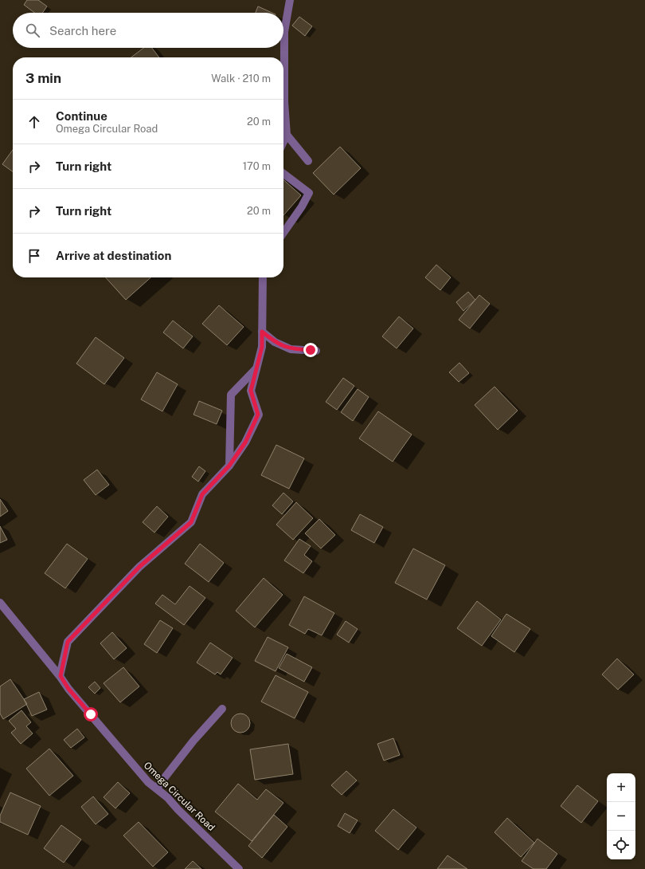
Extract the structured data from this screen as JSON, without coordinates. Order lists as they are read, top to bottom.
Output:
{
  "streets": {
    "street": ["Omega Circular Road"]
  },
  "page": {
    "search": "Search here",
    "heading": ["3 min", "Walk · 210 m"],
    "list": [
      ["Continue", "Omega Circular Road", "20 m"],
      ["Turn right", "170 m"],
      ["Turn right", "20 m"],
      "Arrive at destination"
    ],
    "map_buttons": ["+", "−"]
  }
}
